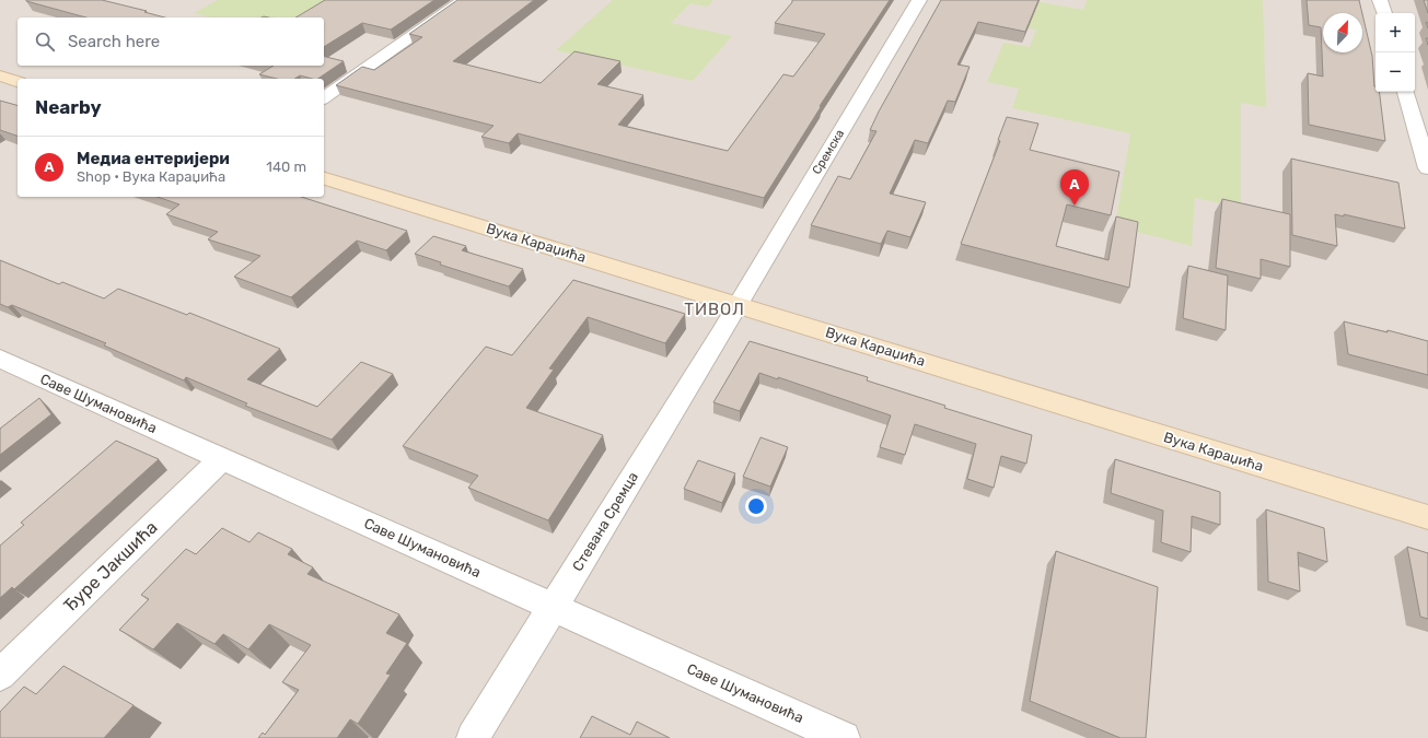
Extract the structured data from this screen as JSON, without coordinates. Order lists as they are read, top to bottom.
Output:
{
  "streets": {
    "main road": ["Вука Караџића"],
    "street": [
      "Сремска",
      "Саве Шумановића",
      "Стевана Сремца",
      "Ђуре Јакшића"
    ]
  },
  "crossings": [
    ["Сремска", "Вука Караџића"],
    ["Сремска", "Стевана Сремца"],
    ["Вука Караџића", "Стевана Сремца"],
    ["Саве Шумановића", "Стевана Сремца"],
    ["Саве Шумановића", "Ђуре Јакшића"]
  ],
  "districts": ["ТИВОЛ"],
  "north": "top right",
  "page": {
    "map_buttons": ["+", "−"],
    "search": "Search here",
    "heading": "Nearby",
    "list": [
      {
        "mark": "A",
        "name": "Медиа ентеријери",
        "note": "Shop · Вука Караџића",
        "value": "140 m"
      }
    ],
    "pins": "A"
  }
}
